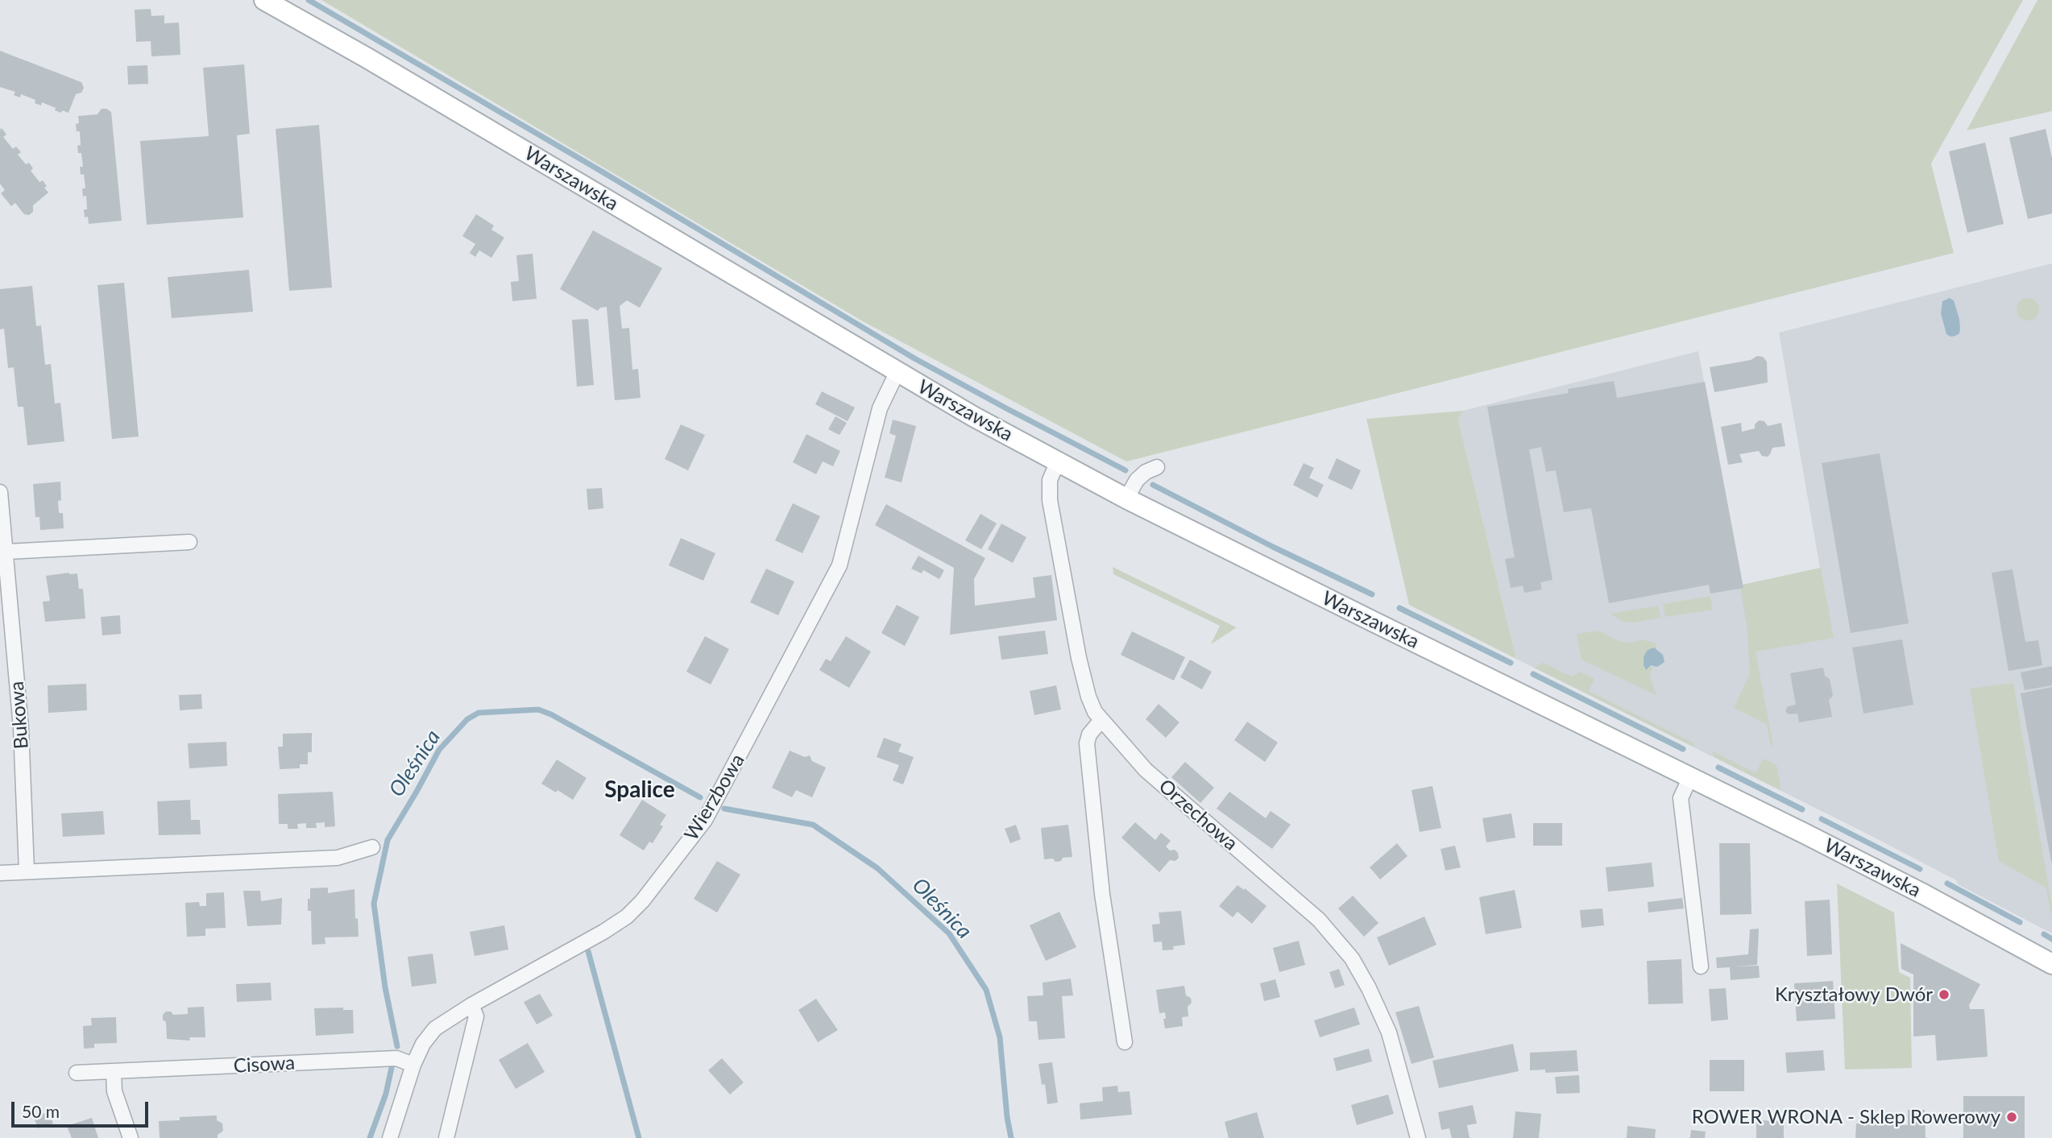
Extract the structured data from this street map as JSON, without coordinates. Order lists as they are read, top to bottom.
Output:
{
  "streets": {
    "main road": ["Warszawska"],
    "street": [
      "Bukowa",
      "Wierzbowa",
      "Orzechowa",
      "Cisowa"
    ]
  },
  "crossings": [
    ["Warszawska", "Wierzbowa"],
    ["Warszawska", "Orzechowa"]
  ],
  "districts": ["Spalice"],
  "water": ["Oleśnica"],
  "places": ["Kryształowy Dwór", "ROWER WRONA - Sklep Rowerowy"],
  "scale_bar": "50 m"
}
